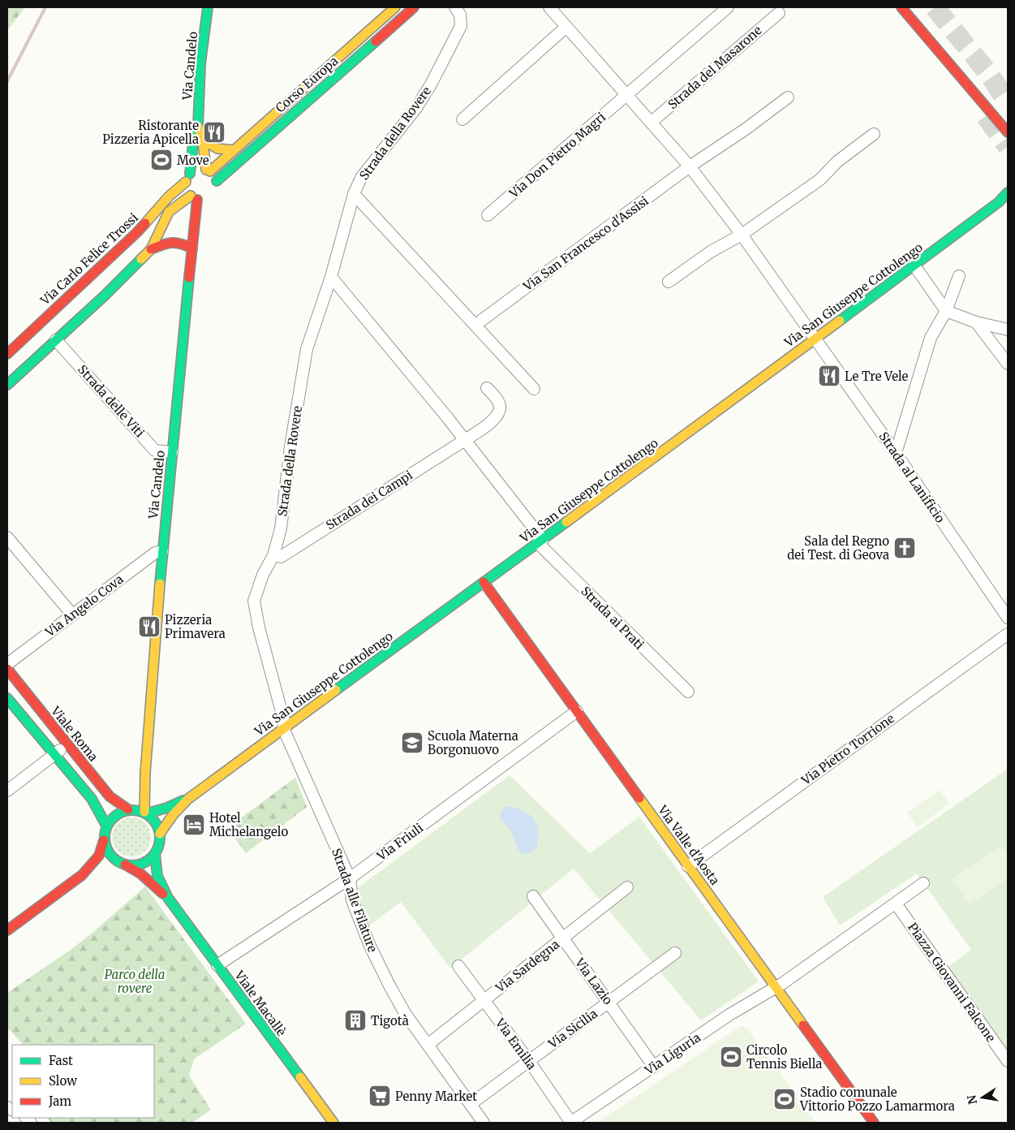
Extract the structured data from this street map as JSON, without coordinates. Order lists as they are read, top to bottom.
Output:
{
  "streets": {
    "street": [
      "Via Candelo",
      "Strada del Masarone",
      "Corso Europa",
      "Strada della Rovere",
      "Via Don Pietro Magri",
      "Via San Francesco d'Assisi",
      "Via Carlo Felice Trossi",
      "Via San Giuseppe Cottolengo",
      "Strada delle Viti",
      "Strada al Lanificio",
      "Strada dei Campi",
      "Via Angelo Cova",
      "Strada ai Prati",
      "Viale Roma",
      "Via Pietro Torrione",
      "Via Friuli",
      "Via Valle d'Aosta",
      "Strada alle Filature",
      "Via Sardegna",
      "Via Lazio",
      "Piazza Giovanni Falcone",
      "Viale Macallè",
      "Via Sicilia",
      "Via Emilia",
      "Via Liguria"
    ]
  },
  "crossings": [
    ["Via Candelo", "Corso Europa"],
    ["Via Candelo", "Via Carlo Felice Trossi"],
    ["Via Candelo", "Via San Giuseppe Cottolengo"],
    ["Via Candelo", "Strada delle Viti"],
    ["Via Candelo", "Via Angelo Cova"],
    ["Via Candelo", "Viale Roma"],
    ["Via Candelo", "Viale Macallè"],
    ["Strada della Rovere", "Via San Giuseppe Cottolengo"],
    ["Strada della Rovere", "Strada dei Campi"],
    ["Strada della Rovere", "Strada alle Filature"],
    ["Via San Giuseppe Cottolengo", "Strada al Lanificio"],
    ["Via San Giuseppe Cottolengo", "Strada ai Prati"],
    ["Via San Giuseppe Cottolengo", "Viale Roma"],
    ["Via San Giuseppe Cottolengo", "Via Valle d'Aosta"],
    ["Via San Giuseppe Cottolengo", "Strada alle Filature"],
    ["Via San Giuseppe Cottolengo", "Viale Macallè"],
    ["Viale Roma", "Viale Macallè"],
    ["Via Pietro Torrione", "Via Valle d'Aosta"],
    ["Via Friuli", "Via Valle d'Aosta"],
    ["Via Friuli", "Strada alle Filature"],
    ["Via Friuli", "Viale Macallè"],
    ["Via Valle d'Aosta", "Via Liguria"],
    ["Strada alle Filature", "Via Sardegna"],
    ["Strada alle Filature", "Via Sicilia"],
    ["Via Sardegna", "Via Lazio"],
    ["Via Sardegna", "Via Emilia"],
    ["Via Lazio", "Via Sicilia"],
    ["Via Lazio", "Via Liguria"],
    ["Via Sicilia", "Via Emilia"],
    ["Via Emilia", "Via Liguria"]
  ],
  "parks": ["Parco della rovere"],
  "places": {
    "restaurant": ["Ristorante Pizzeria Apicella", "Le Tre Vele", "Pizzeria Primavera"],
    "sports": ["Move", "Circolo Tennis Biella", "Stadio comunale Vittorio Pozzo Lamarmora"],
    "church": ["Sala del Regno dei Test. di Geova"],
    "school or university": ["Scuola Materna Borgonuovo"],
    "hotel": ["Hotel Michelangelo"],
    "building": ["Tigotà"],
    "supermarket": ["Penny Market"]
  },
  "legend": ["Fast", "Slow", "Jam"],
  "north": "left"
}
